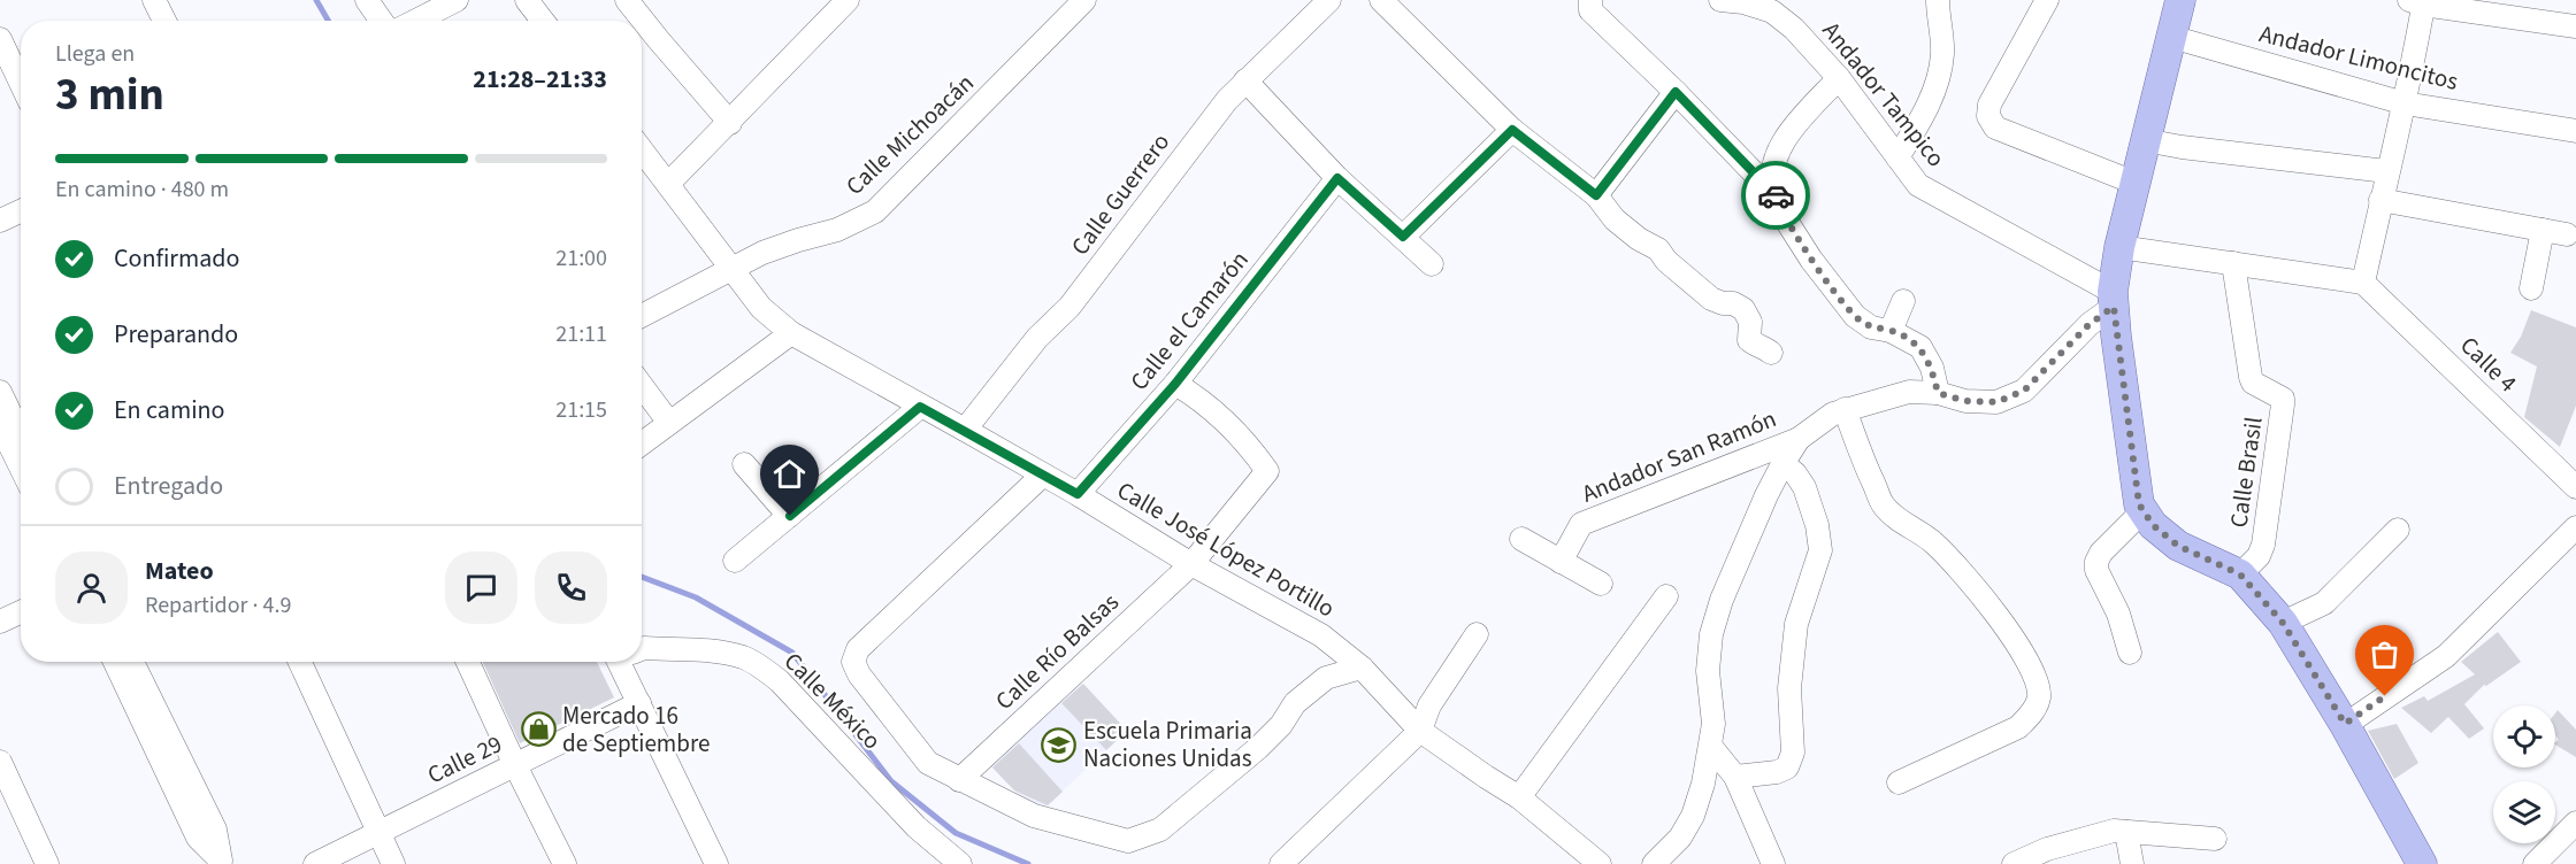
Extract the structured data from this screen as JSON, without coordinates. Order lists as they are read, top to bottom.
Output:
{
  "streets": {
    "street": [
      "Andador Limoncitos",
      "Andador Tampico",
      "Calle Michoacán",
      "Calle Guerrero",
      "Calle el Camarón",
      "Calle 4",
      "Andador San Ramón",
      "Calle Brasil",
      "Calle José López Portillo",
      "Calle Río Balsas",
      "Calle México",
      "Calle 29"
    ]
  },
  "crossings": [
    ["Calle Michoacán", "Calle José López Portillo"],
    ["Calle Guerrero", "Calle José López Portillo"],
    ["Calle el Camarón", "Calle José López Portillo"],
    ["Calle el Camarón", "Calle Río Balsas"],
    ["Calle José López Portillo", "Calle Río Balsas"]
  ],
  "places": {
    "shop": ["Mercado 16 de Septiembre"],
    "school or university": ["Escuela Primaria Naciones Unidas"]
  },
  "page": {
    "heading": ["3 min", "Llega en", "21:28–21:33"],
    "panel": ["Mateo", "Repartidor · 4.9"],
    "bar": "En camino · 480 m",
    "list": [
      ["Confirmado", "21:00"],
      ["Preparando", "21:11"],
      ["En camino", "21:15"],
      "Entregado"
    ]
  }
}
